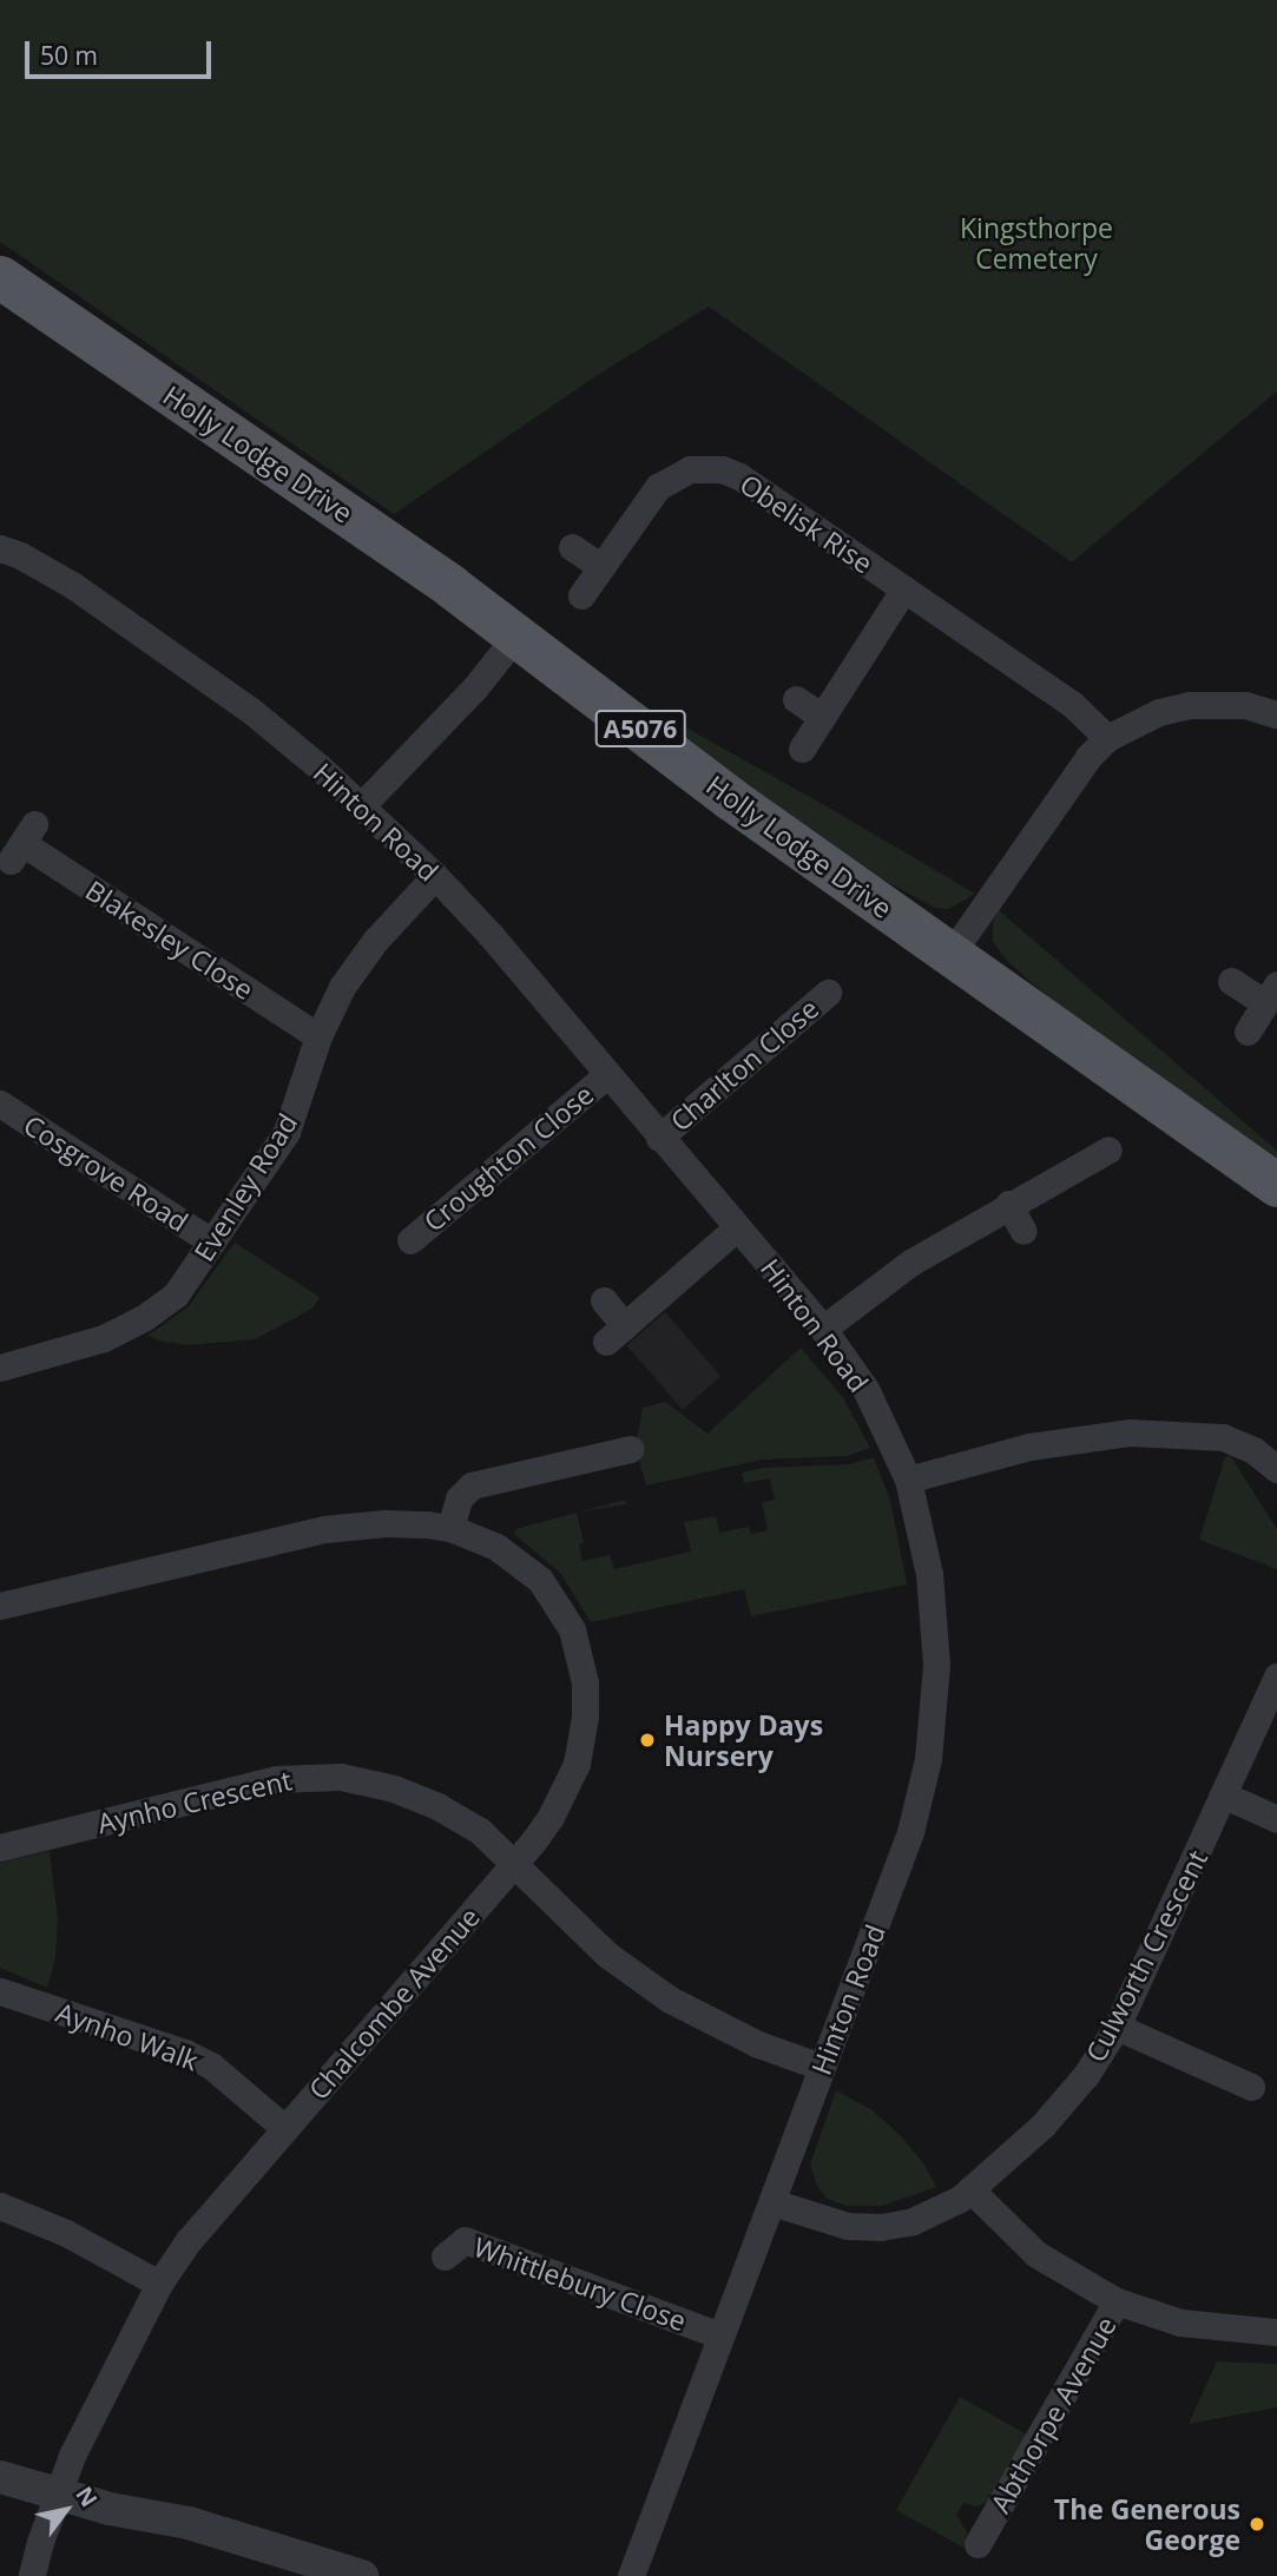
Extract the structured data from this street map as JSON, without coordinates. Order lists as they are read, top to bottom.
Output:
{
  "streets": {
    "main road": ["Holly Lodge Drive", "A5076"],
    "street": [
      "Obelisk Rise",
      "Hinton Road",
      "Blakesley Close",
      "Charlton Close",
      "Croughton Close",
      "Cosgrove Road",
      "Evenley Road",
      "Aynho Crescent",
      "Culworth Crescent",
      "Chalcombe Avenue",
      "Aynho Walk",
      "Whittlebury Close",
      "Abthorpe Avenue"
    ]
  },
  "crossings": [
    ["Hinton Road", "Charlton Close"],
    ["Hinton Road", "Croughton Close"],
    ["Hinton Road", "Evenley Road"],
    ["Hinton Road", "Aynho Crescent"],
    ["Hinton Road", "Culworth Crescent"],
    ["Hinton Road", "Whittlebury Close"],
    ["Blakesley Close", "Evenley Road"],
    ["Cosgrove Road", "Evenley Road"],
    ["Aynho Crescent", "Chalcombe Avenue"],
    ["Chalcombe Avenue", "Aynho Walk"]
  ],
  "parks": ["Kingsthorpe Cemetery"],
  "places": ["Happy Days Nursery", "The Generous George"],
  "scale_bar": "50 m",
  "north": "top right"
}
